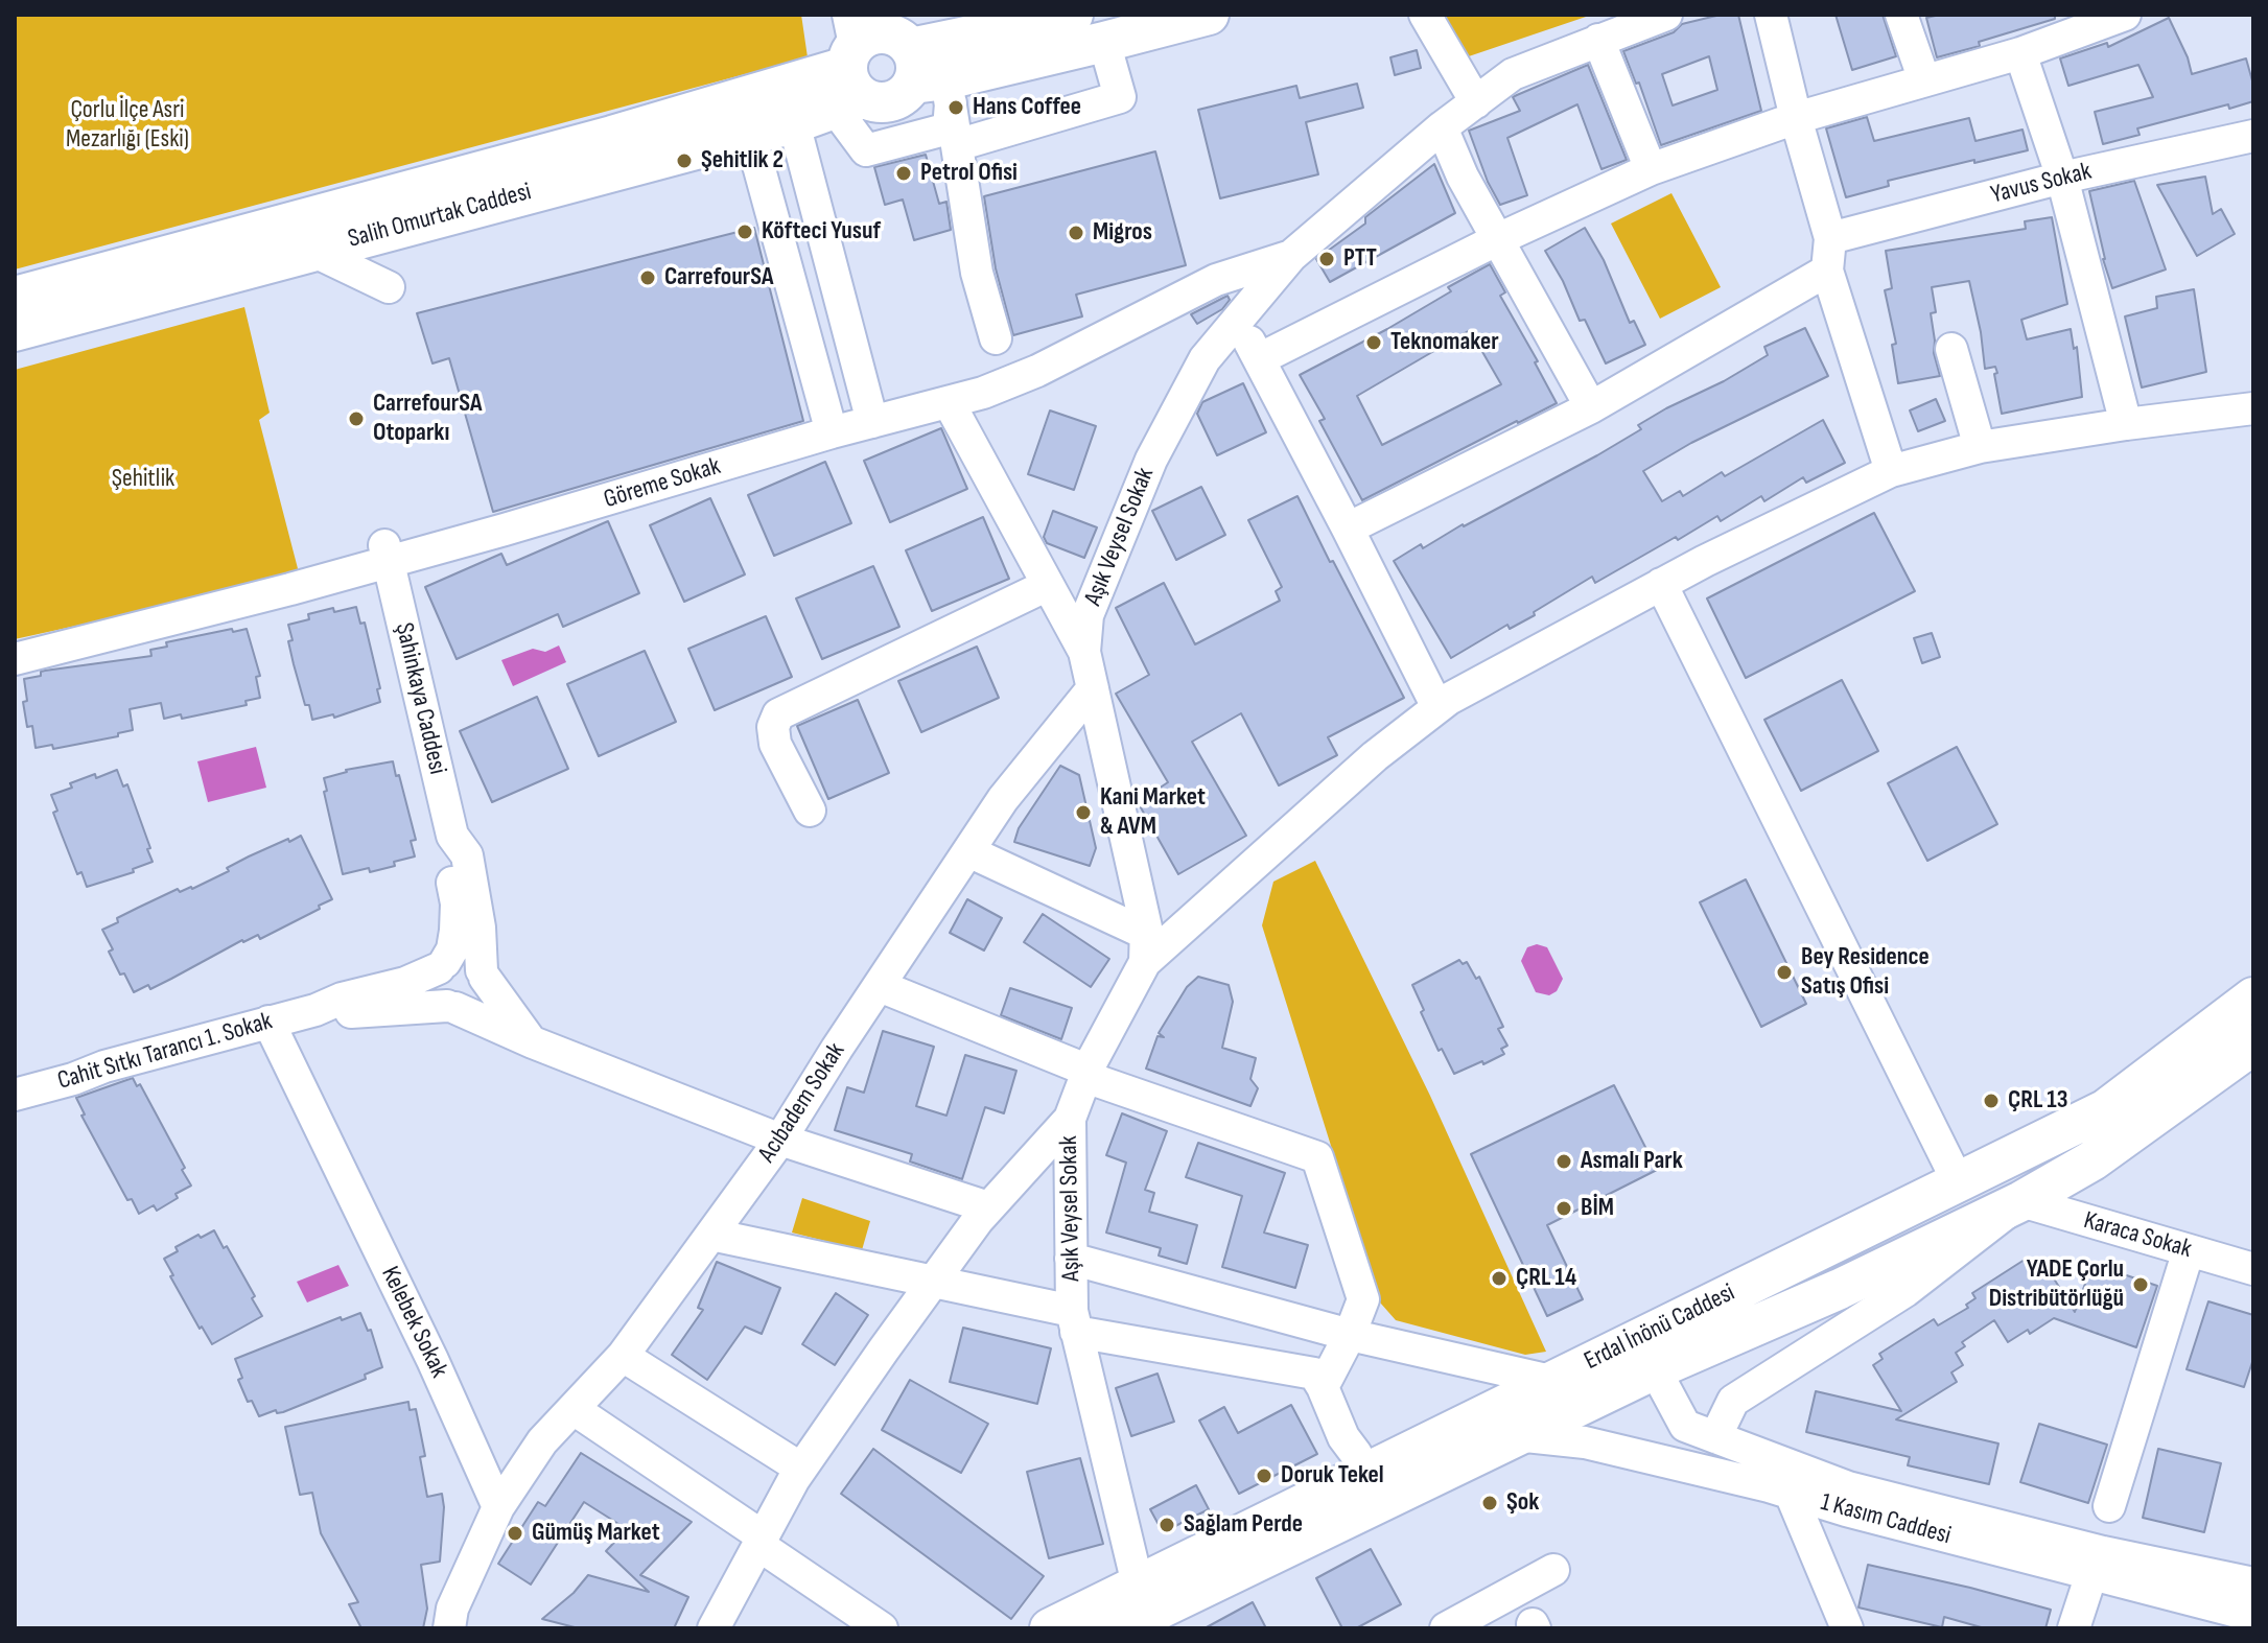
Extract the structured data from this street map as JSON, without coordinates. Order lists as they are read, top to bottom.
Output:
{
  "streets": {
    "main road": ["Salih Omurtak Caddesi", "Erdal İnönü Caddesi"],
    "street": [
      "Yavus Sokak",
      "Göreme Sokak",
      "Aşık Veysel Sokak",
      "Şahinkaya Caddesi",
      "Cahit Sıtkı Tarancı 1. Sokak",
      "Acıbadem Sokak",
      "Karaca Sokak",
      "Kelebek Sokak",
      "1 Kasım Caddesi"
    ]
  },
  "crossings": [
    ["Göreme Sokak", "Aşık Veysel Sokak"],
    ["Göreme Sokak", "Şahinkaya Caddesi"],
    ["Aşık Veysel Sokak", "Acıbadem Sokak"],
    ["Aşık Veysel Sokak", "Erdal İnönü Caddesi"],
    ["Cahit Sıtkı Tarancı 1. Sokak", "Kelebek Sokak"],
    ["Acıbadem Sokak", "Kelebek Sokak"],
    ["Karaca Sokak", "Erdal İnönü Caddesi"],
    ["Erdal İnönü Caddesi", "1 Kasım Caddesi"]
  ],
  "parks": ["Çorlu İlçe Asri Mezarlığı (Eski)", "Şehitlik"],
  "places": [
    "Hans Coffee",
    "Şehitlik 2",
    "Petrol Ofisi",
    "Köfteci Yusuf",
    "Migros",
    "PTT",
    "CarrefourSA",
    "Teknomaker",
    "CarrefourSA Otoparkı",
    "Kani Market & AVM",
    "Bey Residence Satış Ofisi",
    "ÇRL 13",
    "Asmalı Park",
    "BİM",
    "ÇRL 14",
    "YADE Çorlu Distribütörlüğü",
    "Doruk Tekel",
    "Şok",
    "Sağlam Perde",
    "Gümüş Market"
  ]
}
